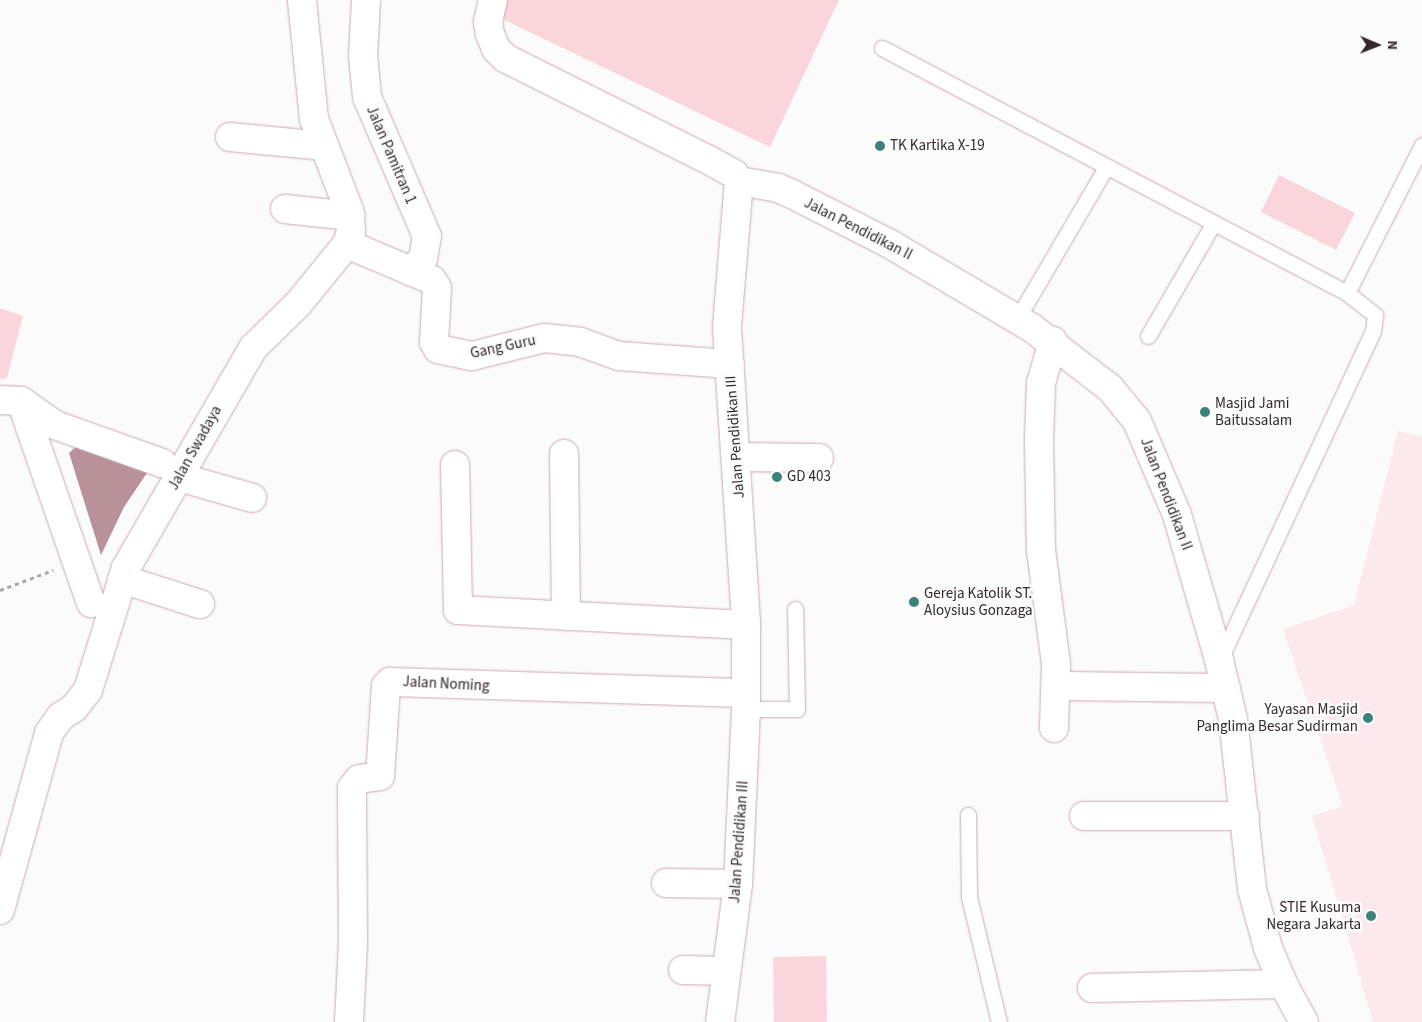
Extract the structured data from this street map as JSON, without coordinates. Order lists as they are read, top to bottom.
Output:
{
  "streets": {
    "street": [
      "Jalan Pamitran 1",
      "Jalan Pendidikan II",
      "Gang Guru",
      "Jalan Pendidikan III",
      "Jalan Swadaya",
      "Jalan Noming"
    ]
  },
  "crossings": [
    ["Jalan Pamitran 1", "Gang Guru"],
    ["Jalan Pendidikan II", "Jalan Pendidikan III"],
    ["Gang Guru", "Jalan Pendidikan III"],
    ["Gang Guru", "Jalan Swadaya"],
    ["Jalan Pendidikan III", "Jalan Noming"]
  ],
  "places": [
    "TK Kartika X-19",
    "Masjid Jami Baitussalam",
    "GD 403",
    "Gereja Katolik ST. Aloysius Gonzaga",
    "Yayasan Masjid Panglima Besar Sudirman",
    "STIE Kusuma Negara Jakarta"
  ],
  "north": "right"
}
